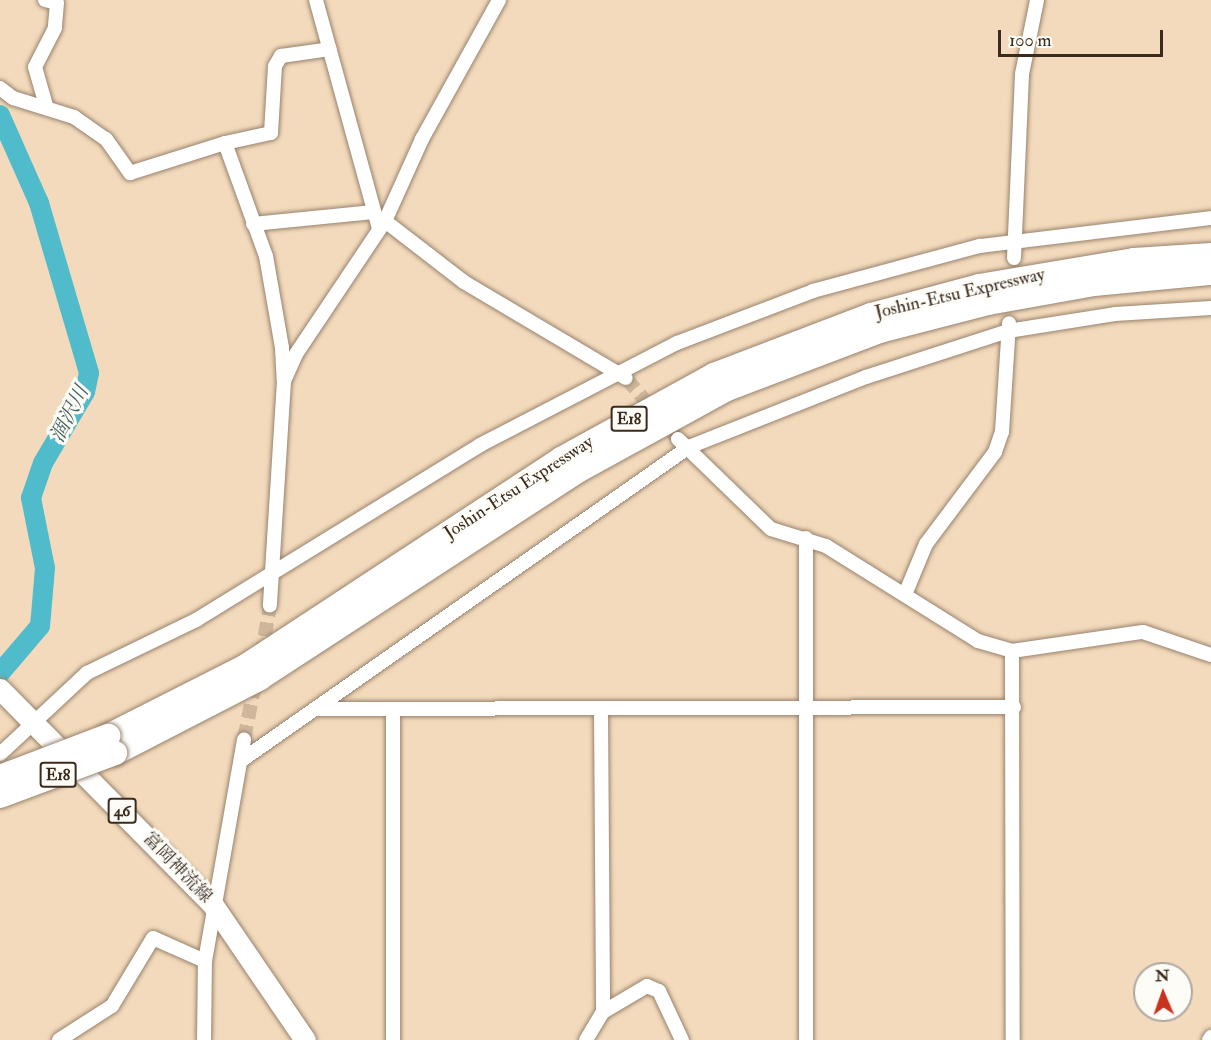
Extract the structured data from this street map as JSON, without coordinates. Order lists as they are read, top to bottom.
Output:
{
  "streets": {
    "highway": ["Joshin-Etsu Expressway", "E18"],
    "main road": ["46", "富岡神流線"]
  },
  "water": ["涸沢川"],
  "scale_bar": "100 m",
  "north": "top"
}
